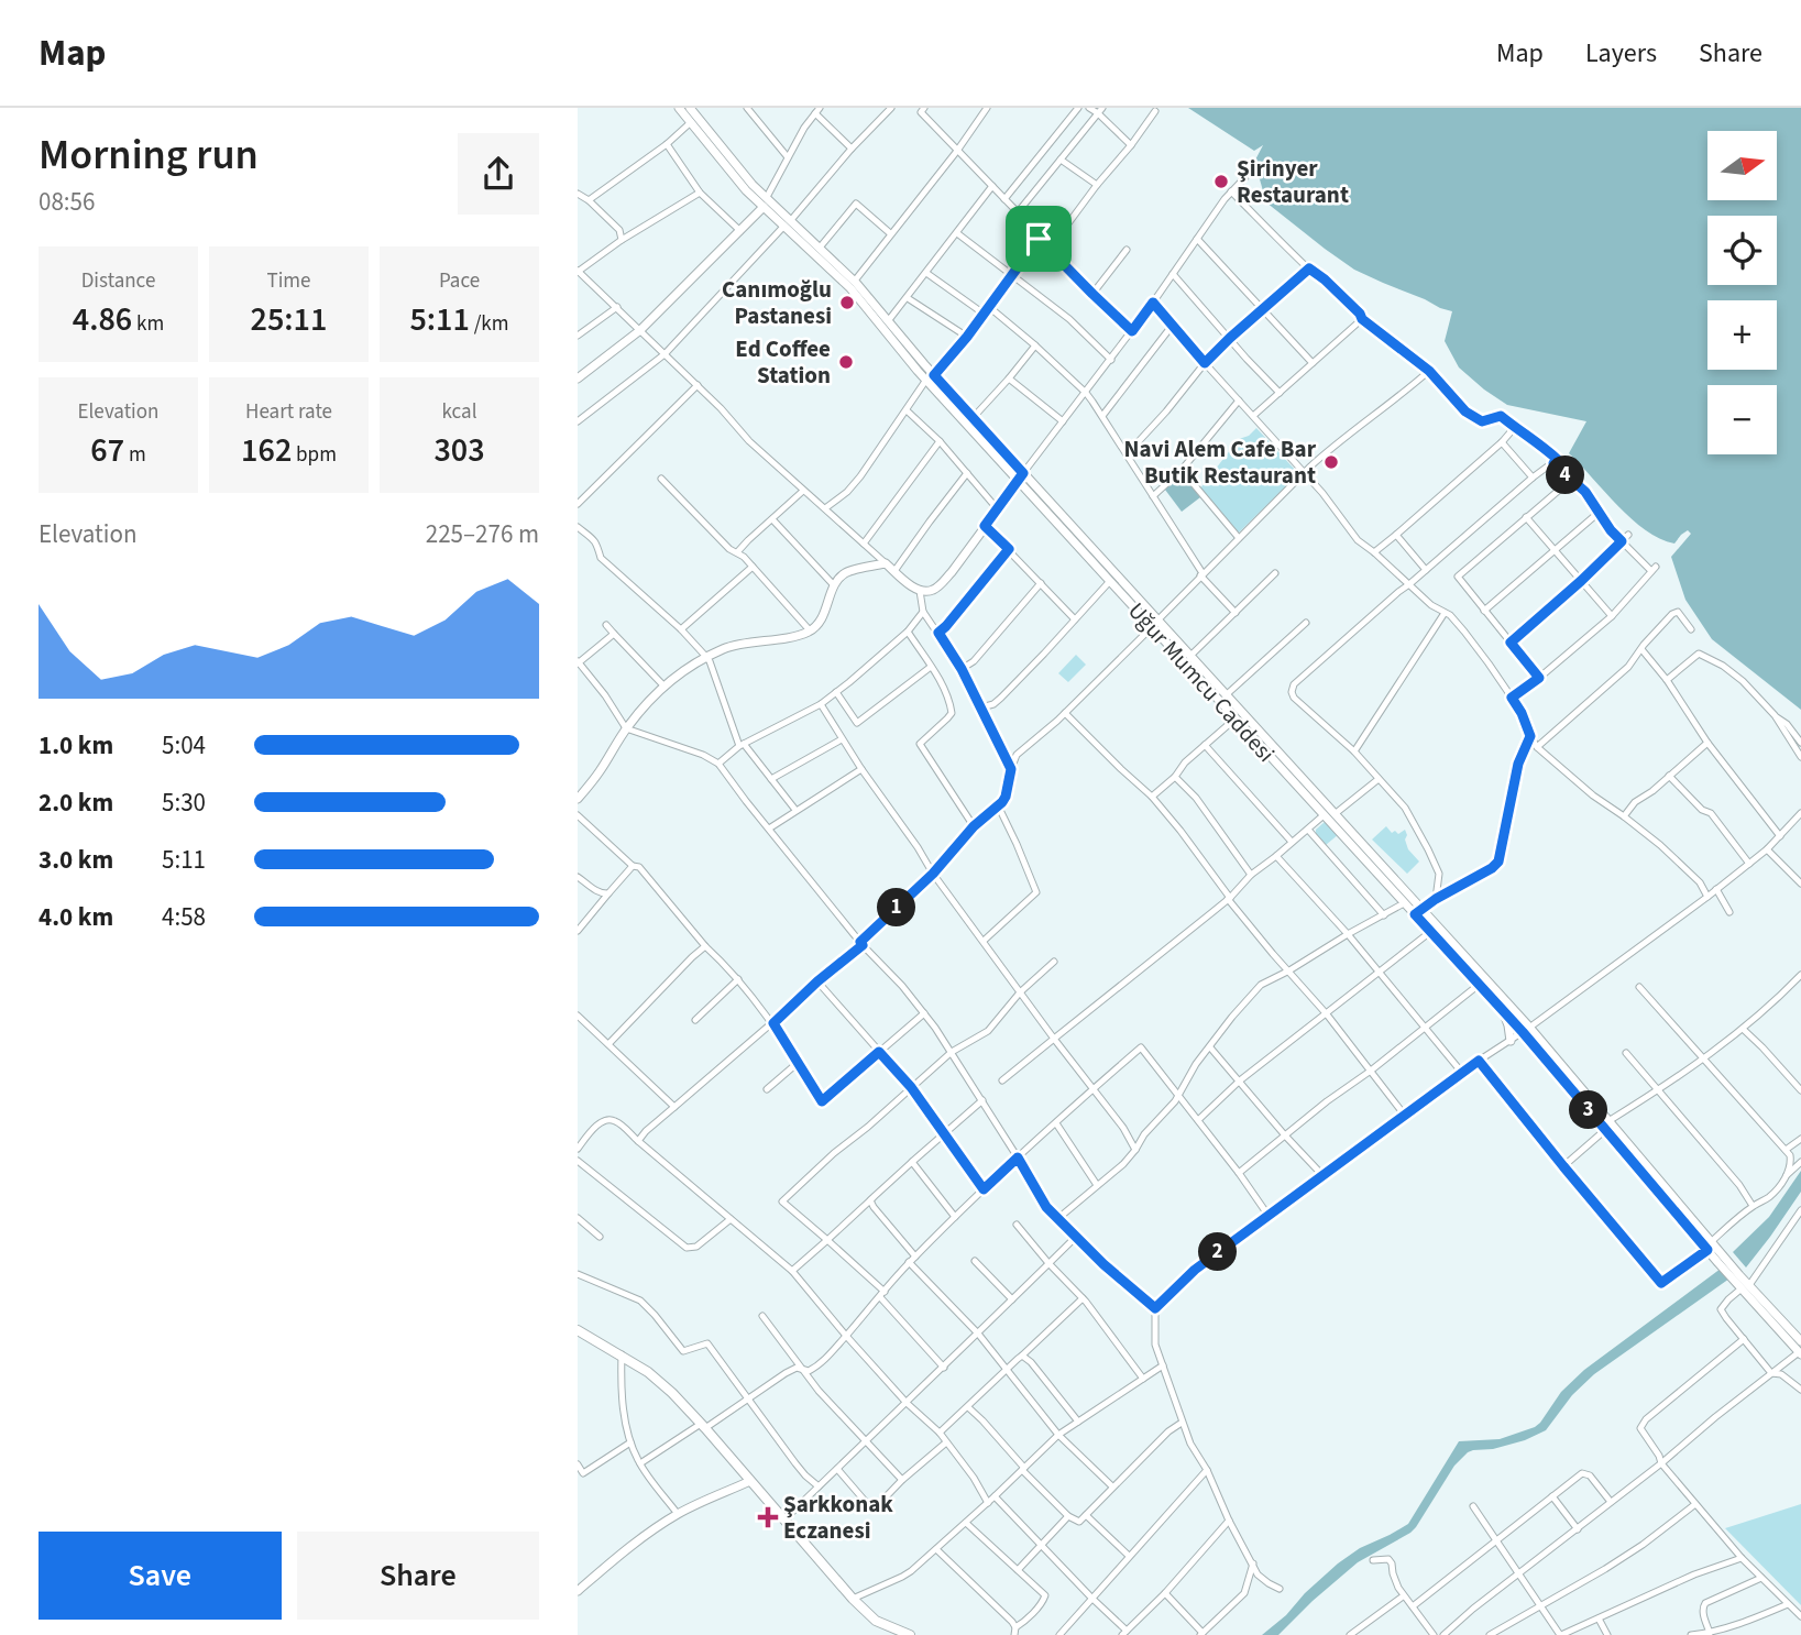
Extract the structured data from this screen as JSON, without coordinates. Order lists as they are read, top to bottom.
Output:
{
  "streets": {
    "street": ["Uğur Mumcu Caddesi"]
  },
  "places": {
    "other": [
      "Şirinyer Restaurant",
      "Canımoğlu Pastanesi",
      "Ed Coffee Station",
      "Navi Alem Cafe Bar Butik Restaurant"
    ],
    "health": ["Şarkkonak Eczanesi"]
  },
  "north": "right",
  "page": {
    "header": "Map",
    "nav": ["Map", "Layers", "Share"],
    "heading": ["Morning run", "08:56"],
    "map_buttons": ["+", "−"],
    "stats": [
      ["Distance", "4.86 km"],
      ["Time", "25:11"],
      ["Pace", "5:11 /km"],
      ["Elevation", "67 m"],
      ["Heart rate", "162 bpm"],
      ["kcal", "303"]
    ],
    "pins": [
      "4",
      "1",
      "3",
      "2"
    ],
    "chart": ["Elevation", "225–276 m"],
    "list": [
      {
        "name": "1.0 km",
        "note": "5:04"
      },
      {
        "name": "2.0 km",
        "note": "5:30"
      },
      {
        "name": "3.0 km",
        "note": "5:11"
      },
      {
        "name": "4.0 km",
        "note": "4:58"
      }
    ],
    "buttons": ["Save", "Share"]
  }
}
